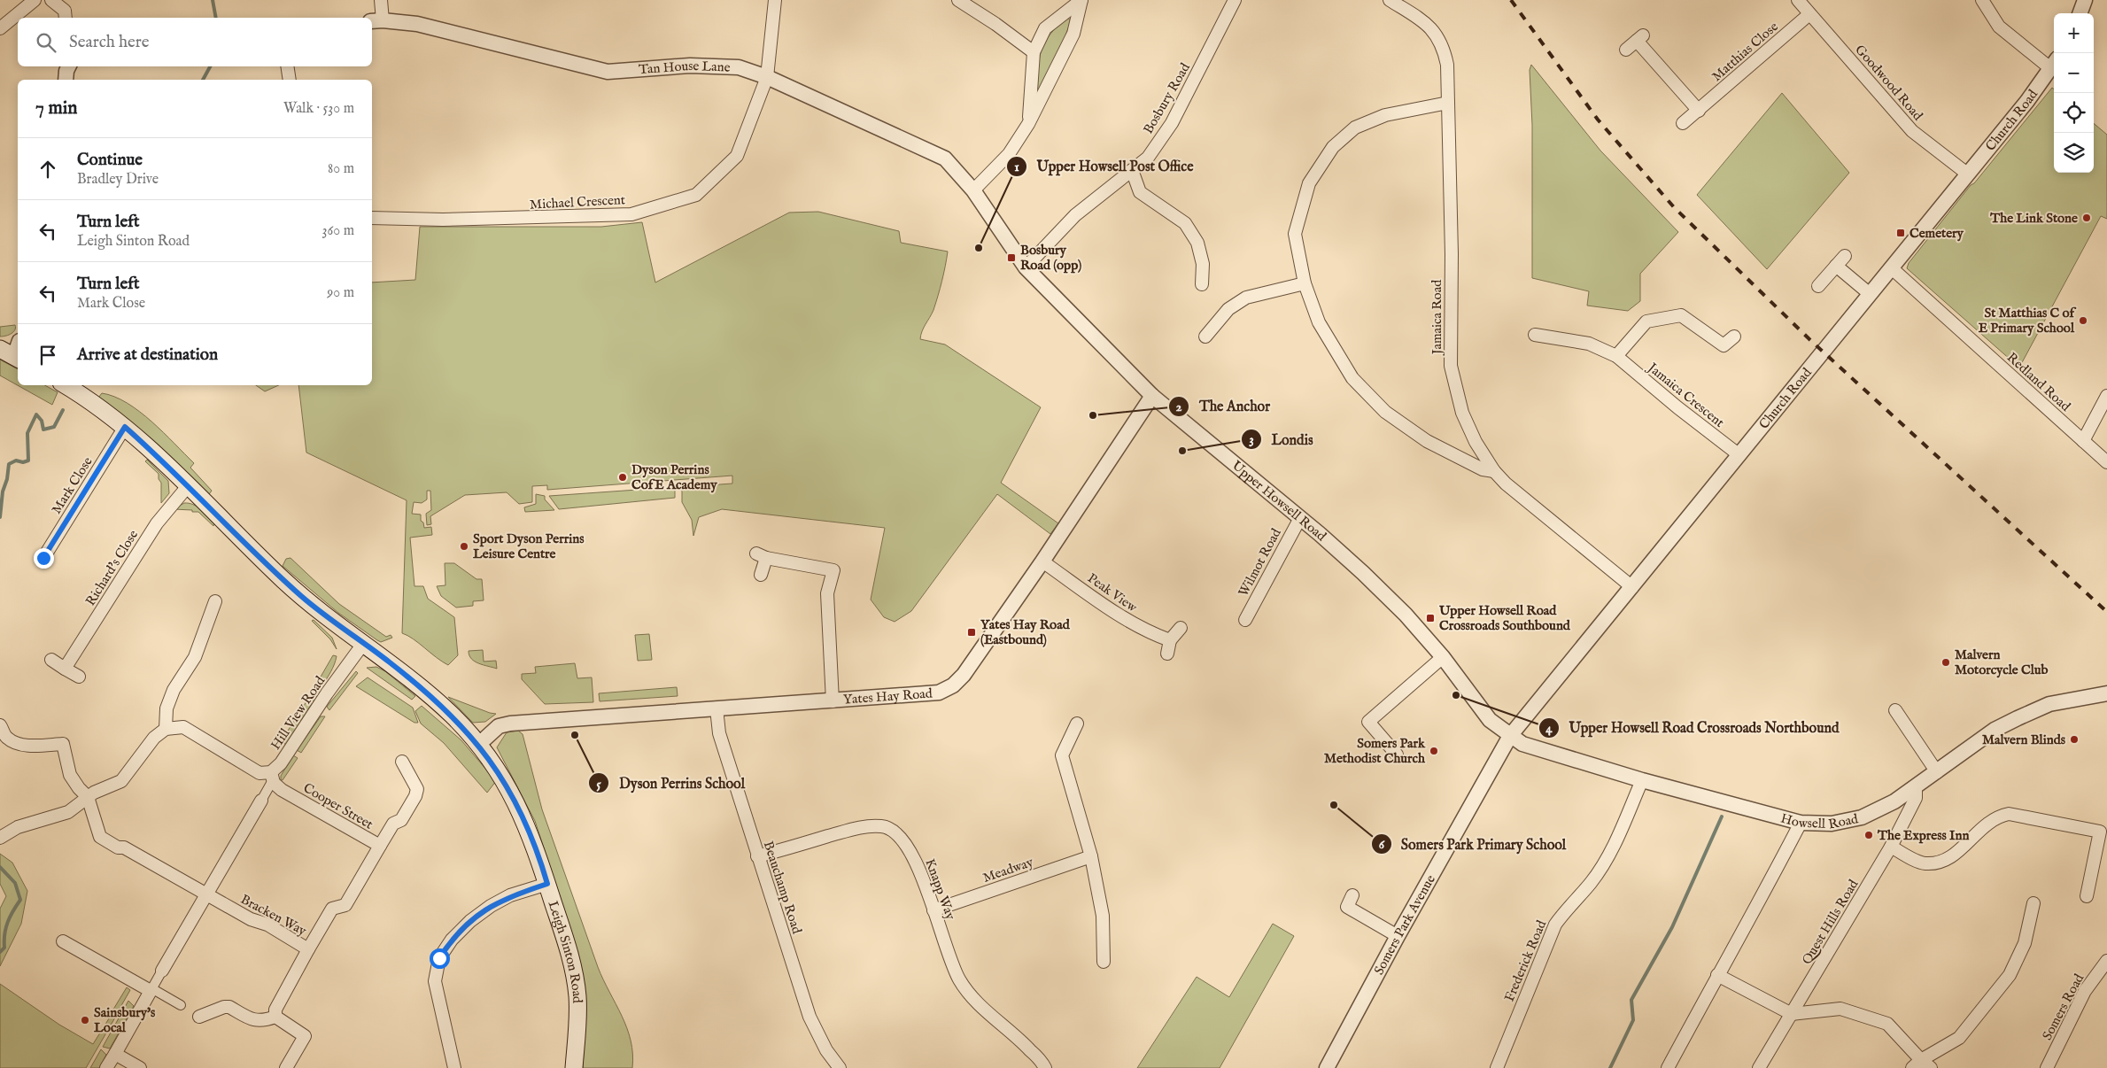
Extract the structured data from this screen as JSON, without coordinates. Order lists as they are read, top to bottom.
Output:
{
  "streets": {
    "main road": ["Leigh Sinton Road"],
    "street": [
      "Matthias Close",
      "Tan House Lane",
      "Goodwood Road",
      "Bosbury Road",
      "Church Road",
      "Michael Crescent",
      "Jamaica Road",
      "Redland Road",
      "Jamaica Crescent",
      "Mark Close",
      "Upper Howsell Road",
      "Wilmot Road",
      "Richard's Close",
      "Peak View",
      "Yates Hay Road",
      "Hill View Road",
      "Cooper Street",
      "Howsell Road",
      "Meadway",
      "Beauchamp Road",
      "Knapp Way",
      "Bracken Way",
      "Quest Hills Road",
      "Somers Park Avenue",
      "Frederick Road",
      "Somers Road"
    ]
  },
  "crossings": [
    ["Matthias Close", "Goodwood Road"],
    ["Tan House Lane", "Michael Crescent"],
    ["Tan House Lane", "Upper Howsell Road"],
    ["Goodwood Road", "Church Road"],
    ["Bosbury Road", "Upper Howsell Road"],
    ["Church Road", "Jamaica Road"],
    ["Church Road", "Redland Road"],
    ["Church Road", "Jamaica Crescent"],
    ["Church Road", "Upper Howsell Road"],
    ["Church Road", "Howsell Road"],
    ["Church Road", "Somers Park Avenue"],
    ["Mark Close", "Leigh Sinton Road"],
    ["Upper Howsell Road", "Wilmot Road"],
    ["Upper Howsell Road", "Yates Hay Road"],
    ["Upper Howsell Road", "Howsell Road"],
    ["Upper Howsell Road", "Somers Park Avenue"],
    ["Richard's Close", "Leigh Sinton Road"],
    ["Peak View", "Yates Hay Road"],
    ["Yates Hay Road", "Beauchamp Road"],
    ["Yates Hay Road", "Leigh Sinton Road"],
    ["Hill View Road", "Cooper Street"],
    ["Hill View Road", "Leigh Sinton Road"],
    ["Cooper Street", "Bracken Way"],
    ["Howsell Road", "Quest Hills Road"],
    ["Howsell Road", "Somers Park Avenue"],
    ["Howsell Road", "Frederick Road"],
    ["Meadway", "Knapp Way"],
    ["Beauchamp Road", "Knapp Way"]
  ],
  "places": {
    "other": [
      "The Link Stone",
      "Upper Howsell Post Office",
      "St Matthias C of E Primary School",
      "The Anchor",
      "Londis",
      "Dyson Perrins CofE Academy",
      "Sport Dyson Perrins Leisure Centre",
      "Malvern Motorcycle Club",
      "Upper Howsell Road Crossroads Northbound",
      "Dyson Perrins School",
      "Malvern Blinds",
      "Somers Park Methodist Church",
      "Somers Park Primary School",
      "The Express Inn",
      "Sainsbury's Local"
    ],
    "transit": [
      "Cemetery",
      "Bosbury Road (opp)",
      "Upper Howsell Road Crossroads Southbound",
      "Yates Hay Road (Eastbound)"
    ]
  },
  "page": {
    "map_buttons": ["+", "−"],
    "search": "Search here",
    "heading": ["7 min", "Walk · 530 m"],
    "list": [
      ["Continue", "Bradley Drive", "80 m"],
      ["Turn left", "Leigh Sinton Road", "360 m"],
      ["Turn left", "Mark Close", "90 m"],
      "Arrive at destination"
    ]
  }
}
